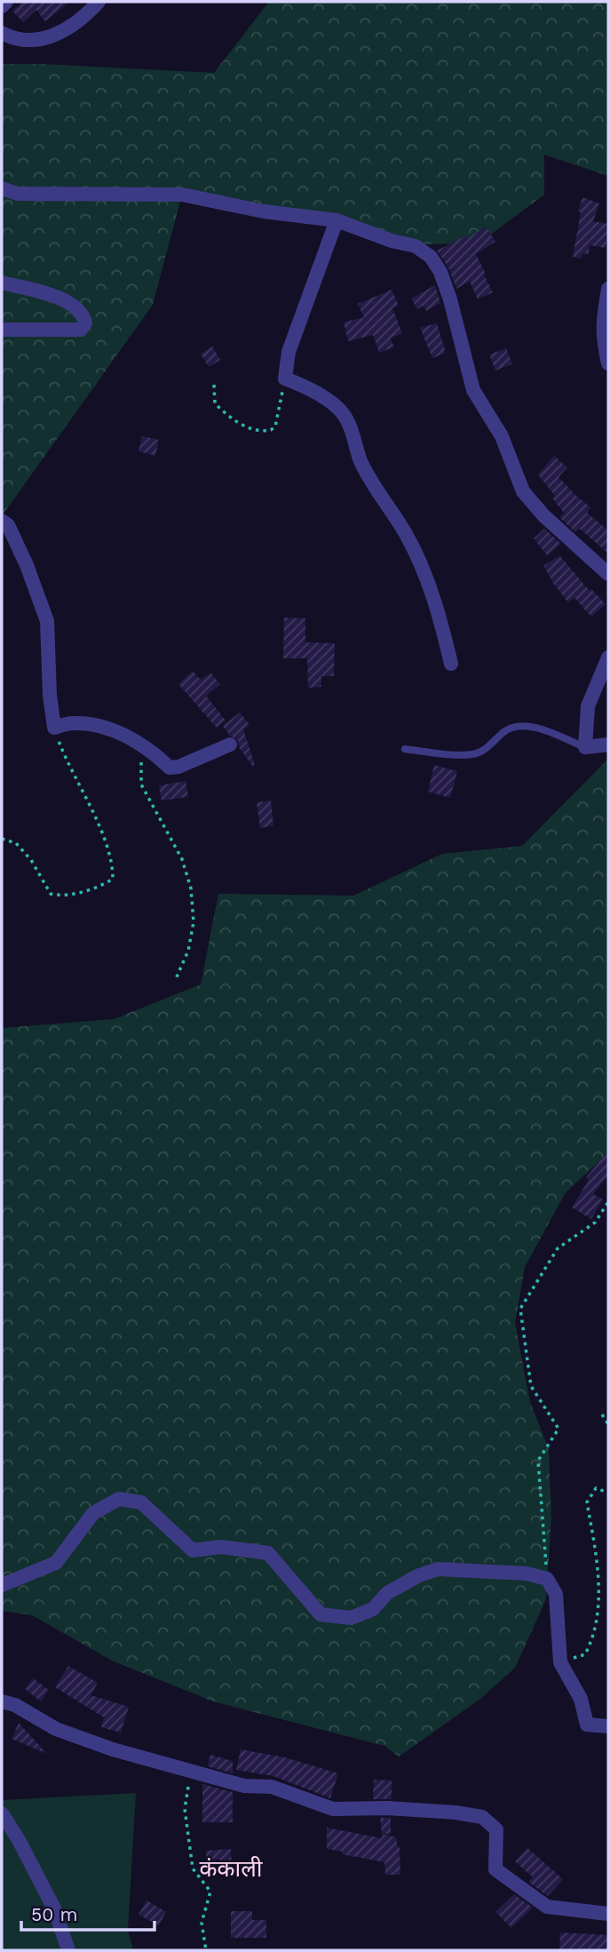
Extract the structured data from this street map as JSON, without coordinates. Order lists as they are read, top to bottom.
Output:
{
  "districts": ["कंकाली"],
  "scale_bar": "50 m"
}
